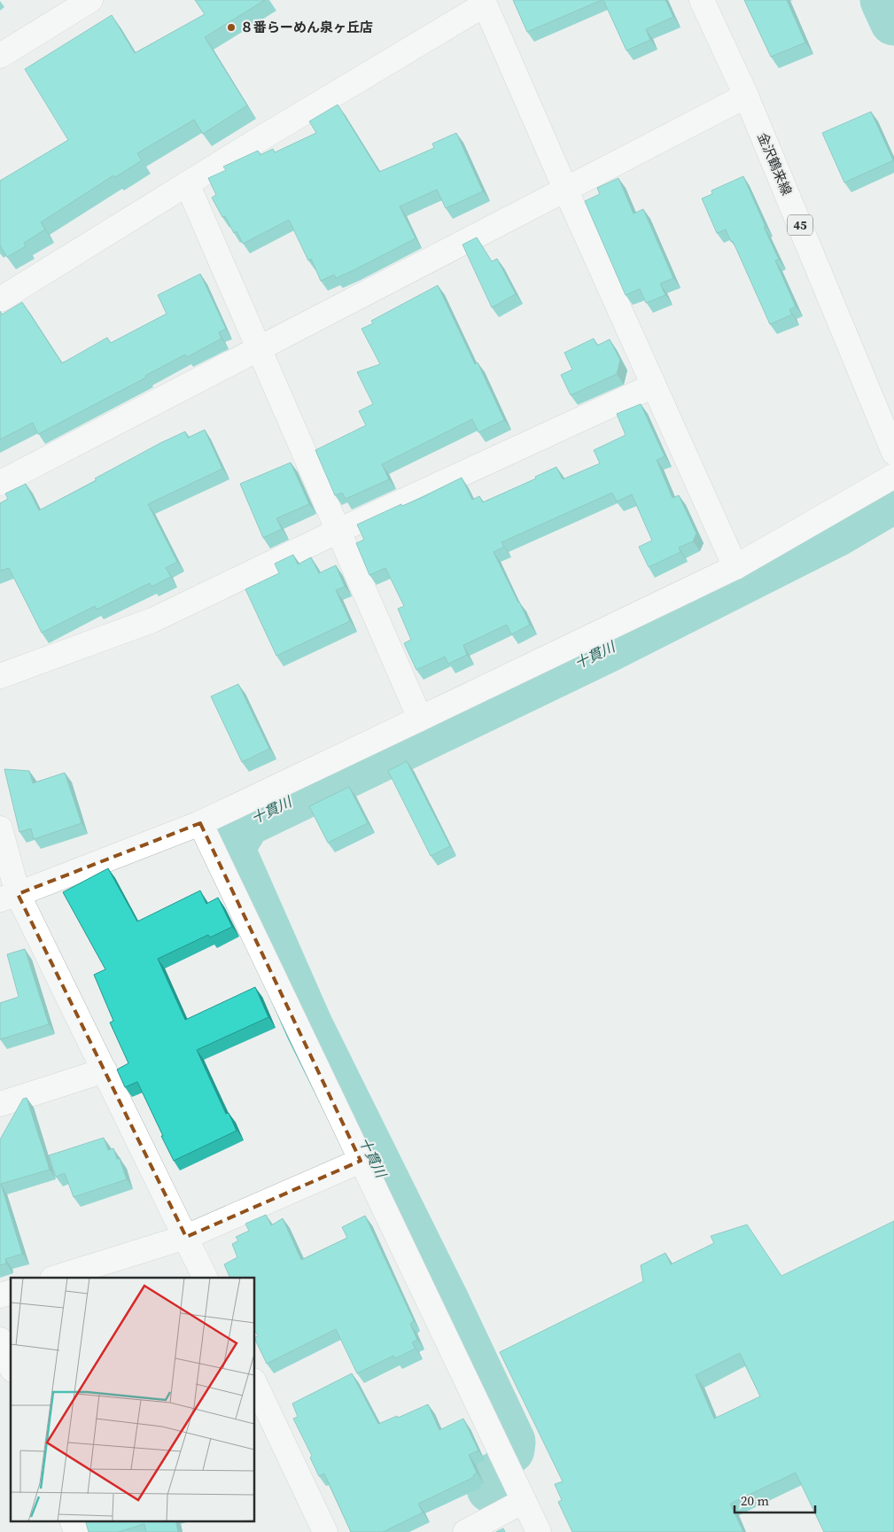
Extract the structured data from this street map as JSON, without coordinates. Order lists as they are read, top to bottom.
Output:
{
  "streets": {
    "street": ["金沢鶴来線", "45"]
  },
  "water": ["十貫川"],
  "places": ["８番らーめん泉ヶ丘店"],
  "scale_bar": "20 m"
}
